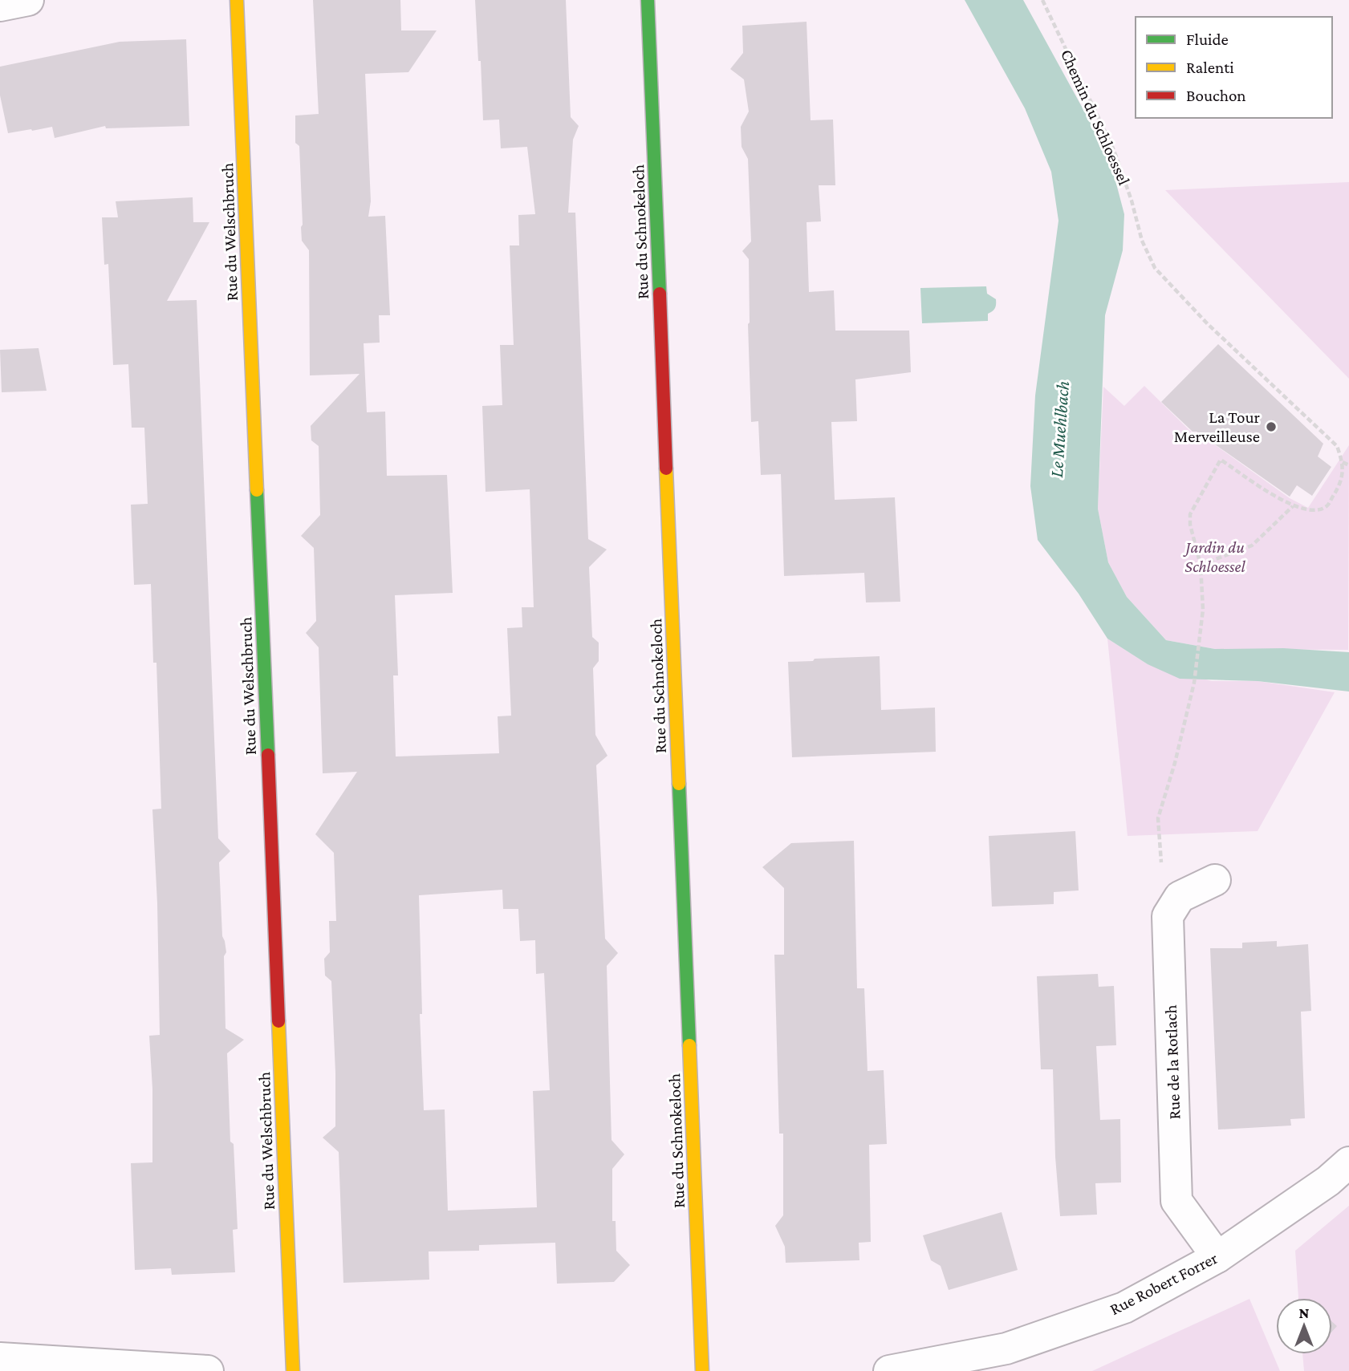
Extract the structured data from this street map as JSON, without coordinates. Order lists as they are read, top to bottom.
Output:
{
  "streets": {
    "street": [
      "Rue du Welschbruch",
      "Rue du Schnokeloch",
      "Rue de la Rotlach",
      "Rue Robert Forrer"
    ],
    "path": ["Chemin du Schloessel"]
  },
  "crossings": [
    ["Rue de la Rotlach", "Rue Robert Forrer"]
  ],
  "water": ["Le Muehlbach"],
  "parks": ["Jardin du Schloessel"],
  "places": ["La Tour Merveilleuse"],
  "legend": ["Fluide", "Ralenti", "Bouchon"],
  "north": "top"
}
